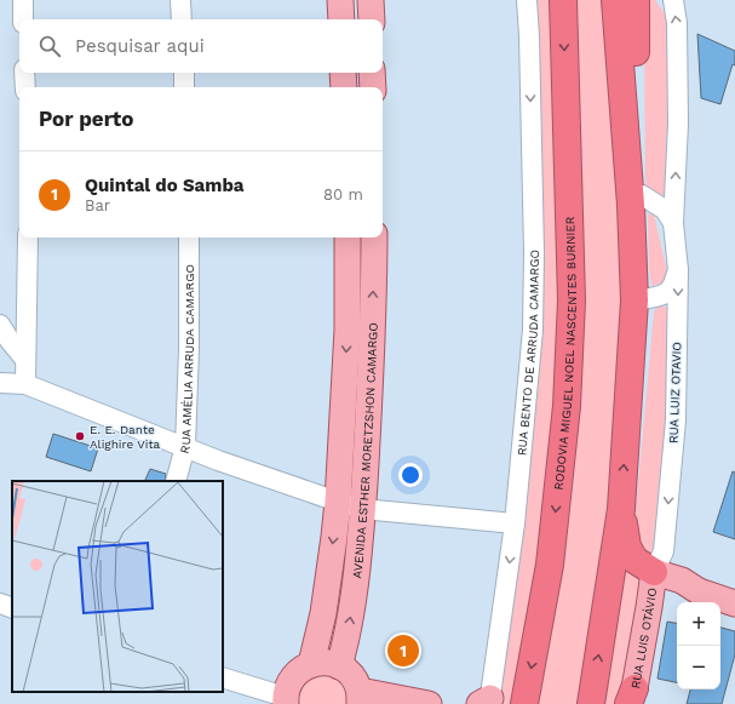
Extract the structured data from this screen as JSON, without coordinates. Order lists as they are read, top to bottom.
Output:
{
  "streets": {
    "highway": ["RODOVIA MIGUEL NOEL NASCENTES BURNIER"],
    "main road": ["AVENIDA ESTHER MORETZSHON CAMARGO", "RUA LUIS OTÁVIO"],
    "street": ["RUA BENTO DE ARRUDA CAMARGO", "RUA AMÉLIA ARRUDA CAMARGO", "RUA LUIZ OTAVIO"]
  },
  "crossings": [
    ["RUA LUIZ OTAVIO", "RUA LUIS OTÁVIO"]
  ],
  "one_way": ["RUA BENTO DE ARRUDA CAMARGO"],
  "places": ["E. E. Dante Alighire Vita"],
  "page": {
    "search": "Pesquisar aqui",
    "heading": "Por perto",
    "list": [
      {
        "mark": "1",
        "name": "Quintal do Samba",
        "note": "Bar",
        "value": "80 m"
      }
    ],
    "map_buttons": ["+", "−"],
    "pins": "1"
  }
}
